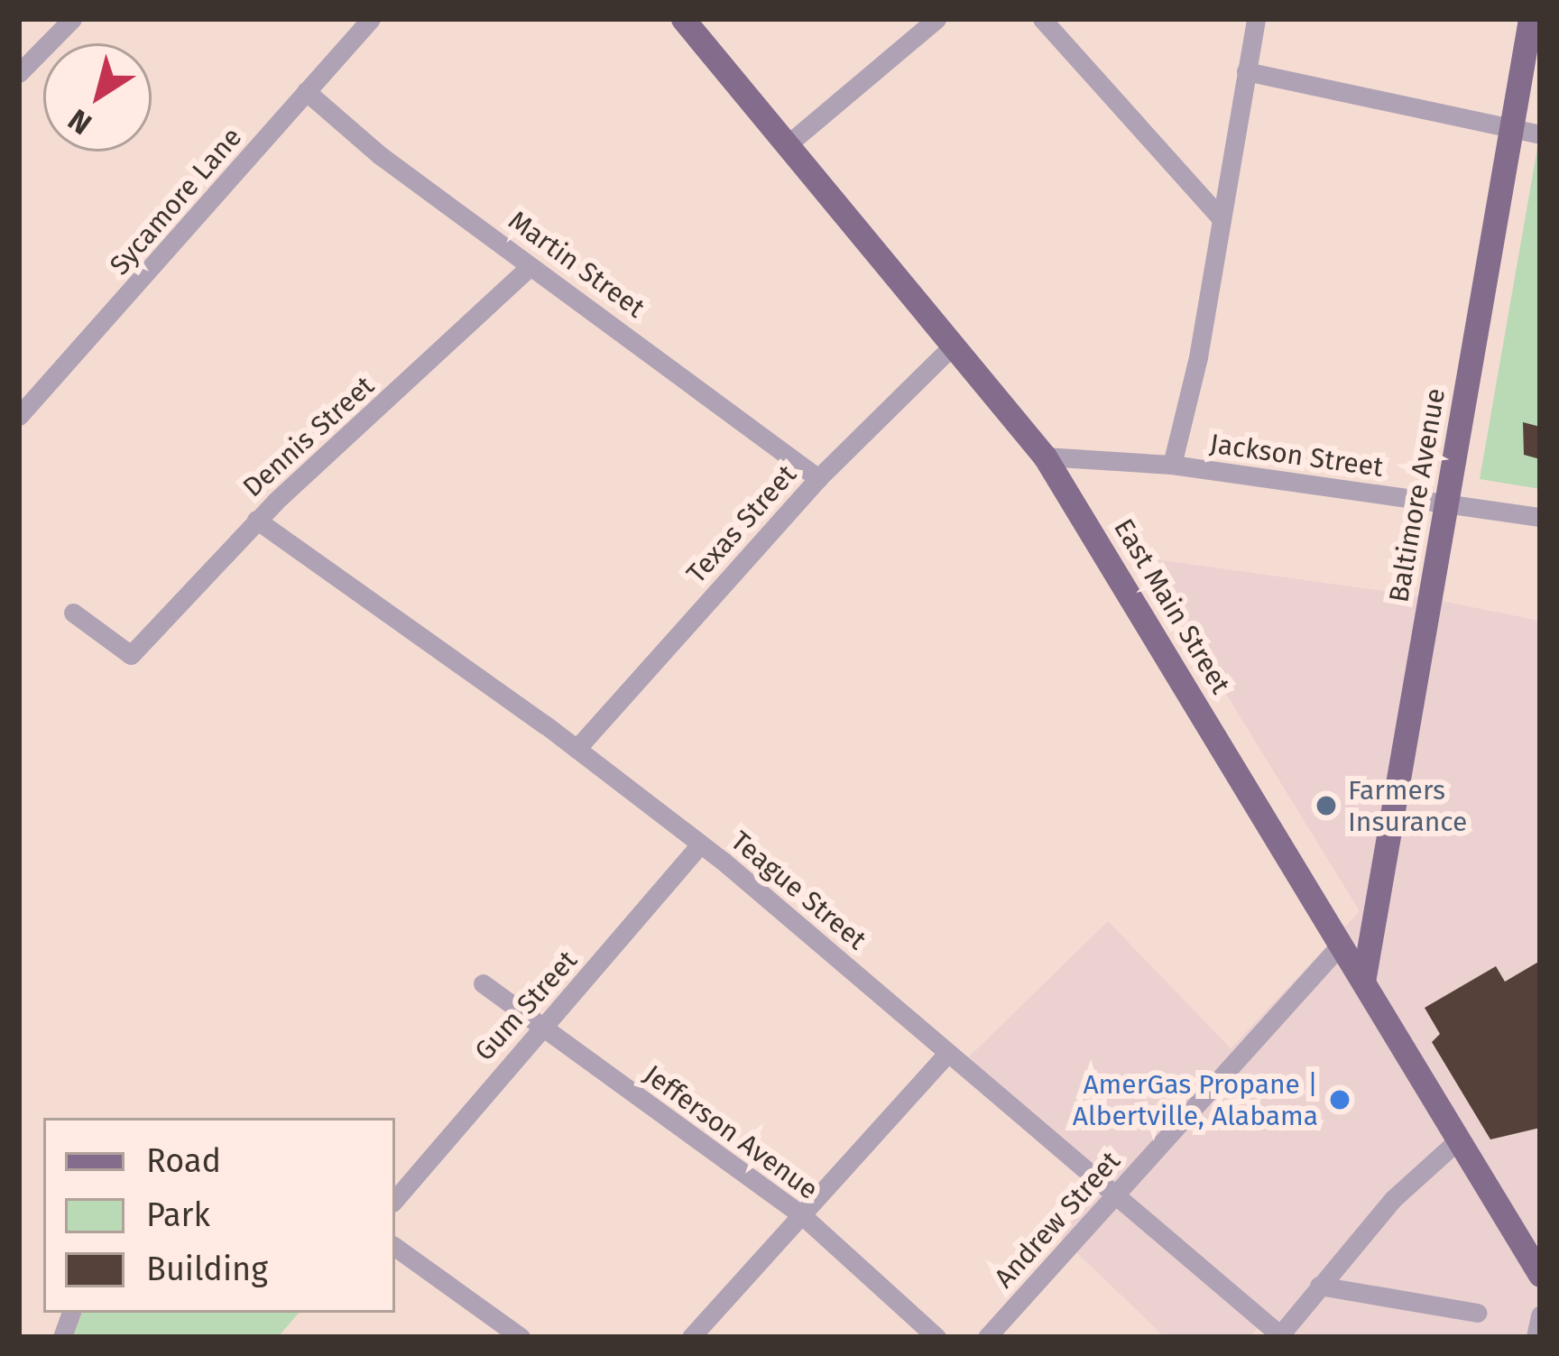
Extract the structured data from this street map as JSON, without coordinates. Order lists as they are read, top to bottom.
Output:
{
  "streets": {
    "main road": ["Baltimore Avenue", "East Main Street"],
    "street": [
      "Sycamore Lane",
      "Martin Street",
      "Dennis Street",
      "Jackson Street",
      "Texas Street",
      "Teague Street",
      "Gum Street",
      "Jefferson Avenue",
      "Andrew Street"
    ]
  },
  "crossings": [
    ["Sycamore Lane", "Martin Street"],
    ["Martin Street", "Dennis Street"],
    ["Martin Street", "Texas Street"],
    ["Dennis Street", "Teague Street"],
    ["Jackson Street", "Baltimore Avenue"],
    ["Jackson Street", "East Main Street"],
    ["Baltimore Avenue", "East Main Street"],
    ["Texas Street", "East Main Street"],
    ["Texas Street", "Teague Street"],
    ["East Main Street", "Andrew Street"],
    ["Teague Street", "Gum Street"],
    ["Teague Street", "Andrew Street"],
    ["Gum Street", "Jefferson Avenue"]
  ],
  "places": ["Farmers Insurance", "AmerGas Propane | Albertville, Alabama"],
  "legend": ["Road", "Park", "Building"],
  "north": "bottom left"
}
